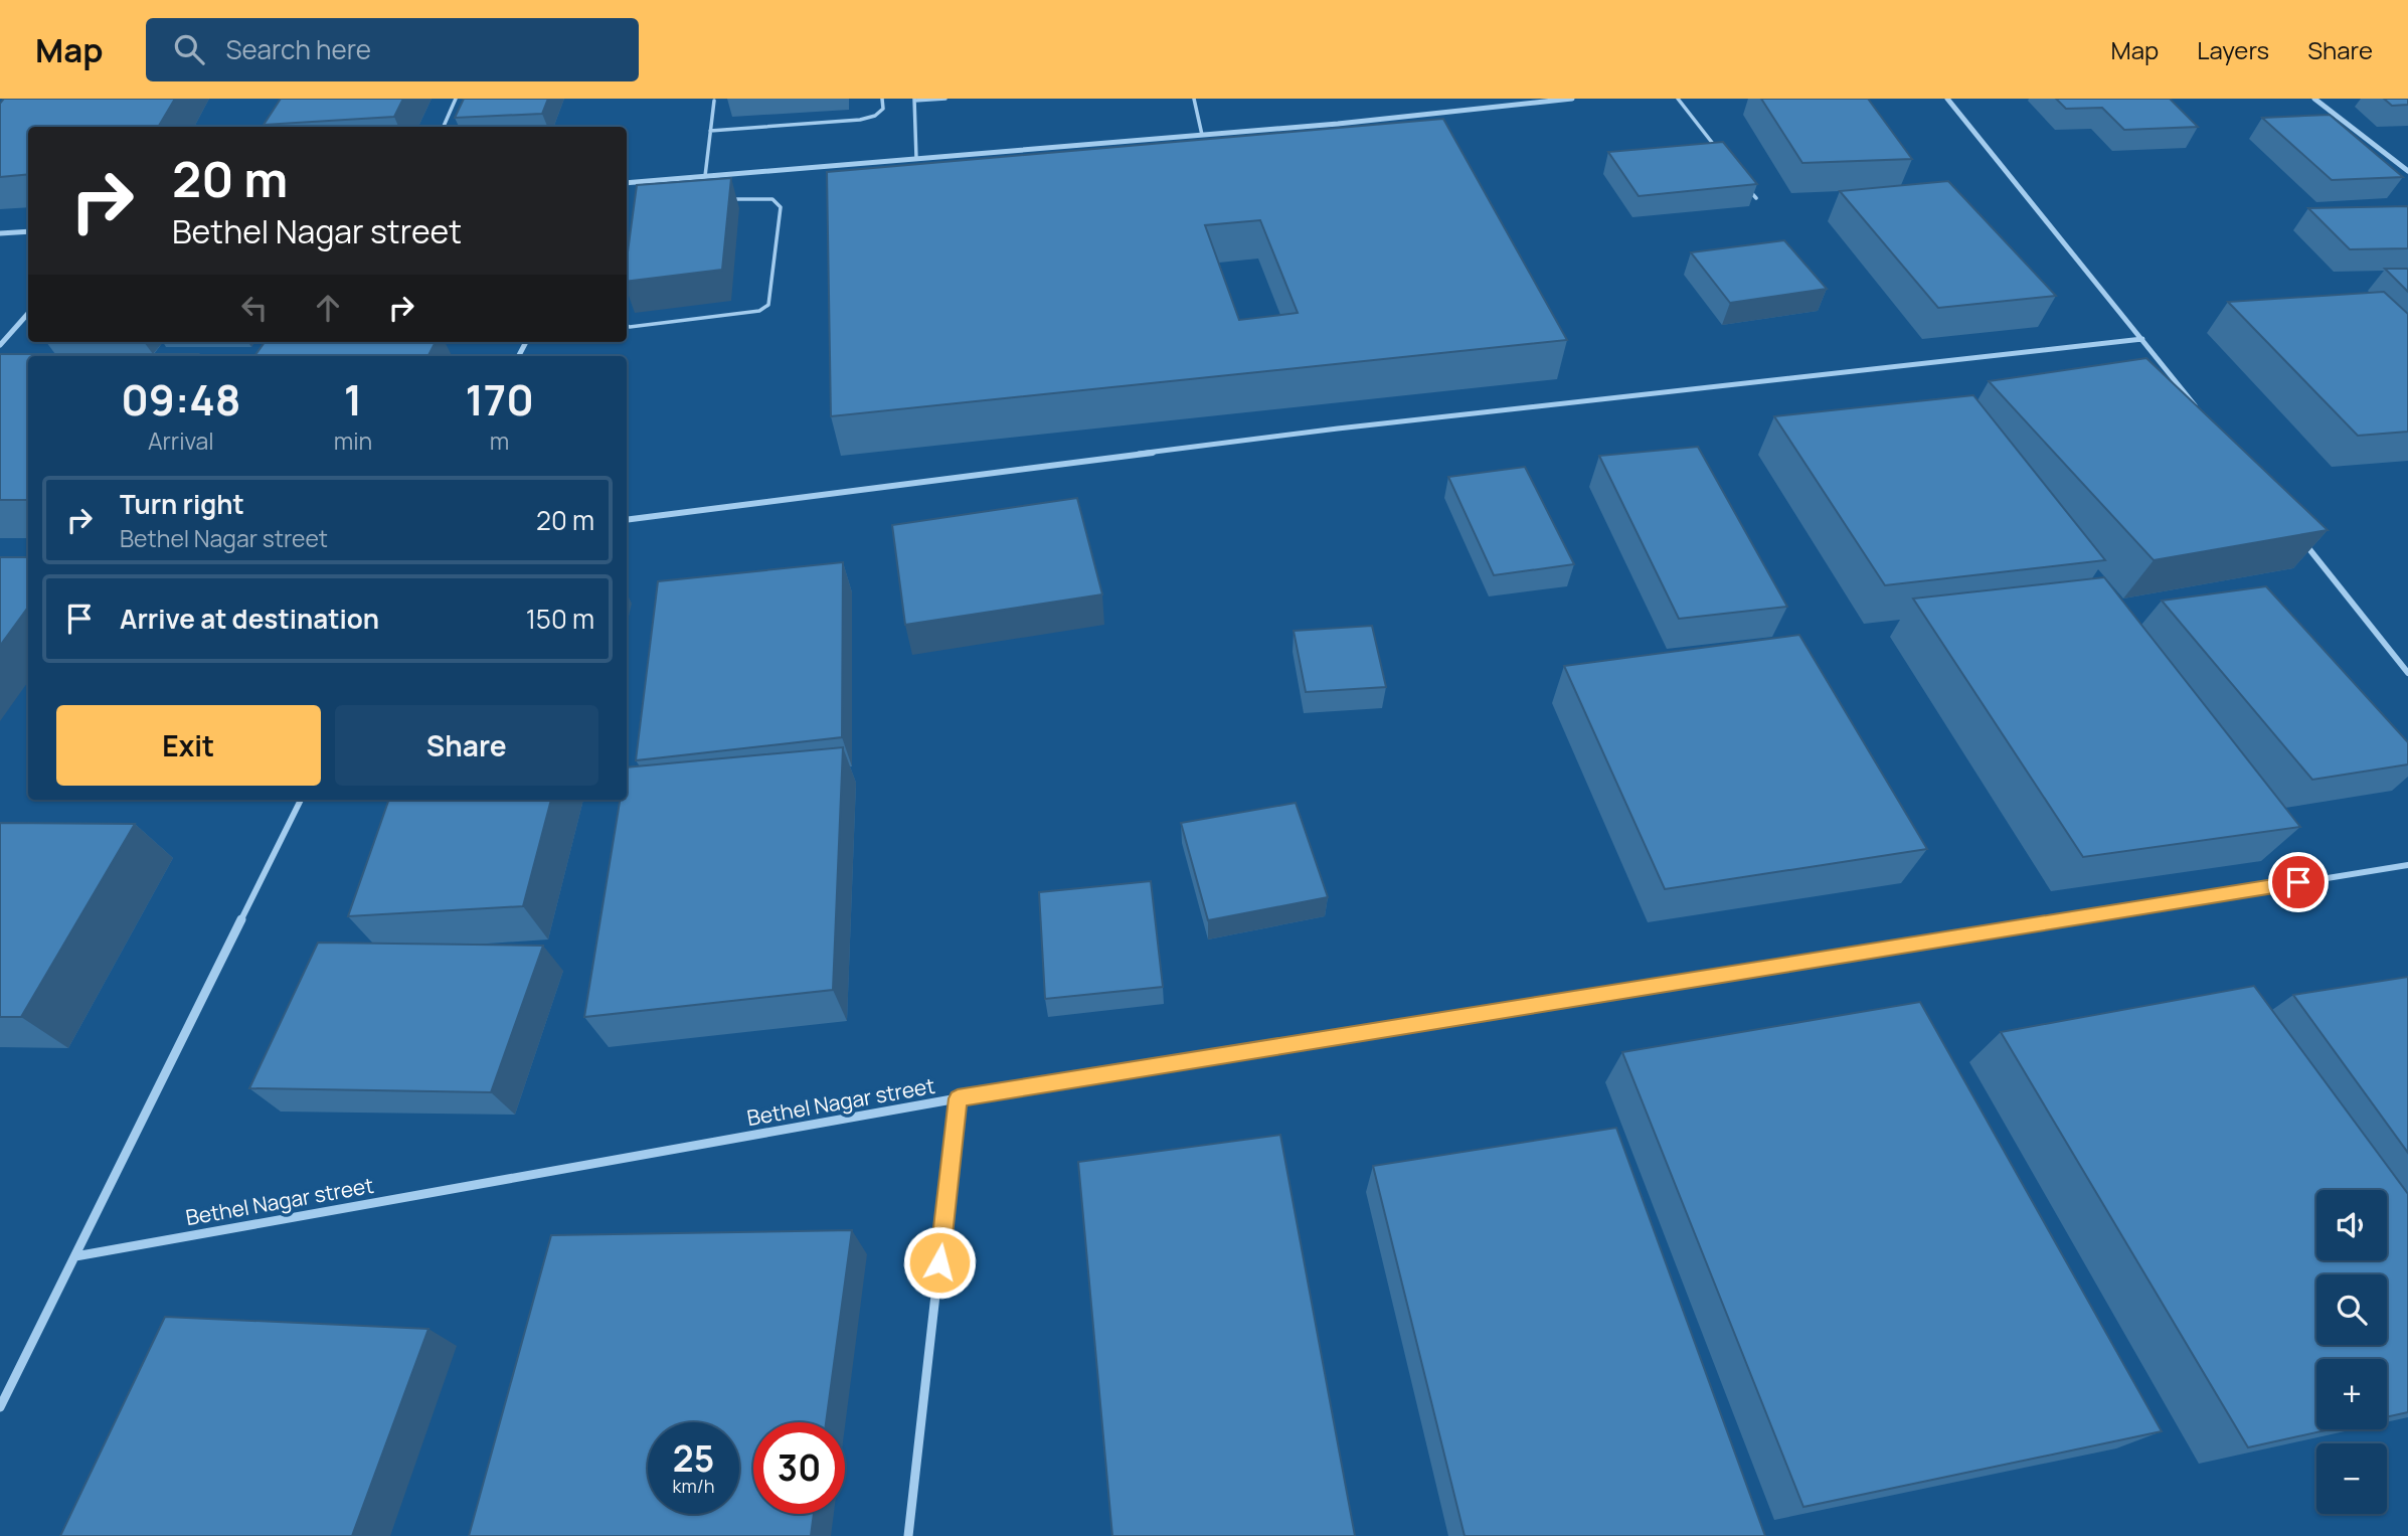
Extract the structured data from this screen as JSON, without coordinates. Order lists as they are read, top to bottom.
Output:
{
  "streets": {
    "street": ["Bethel Nagar street"]
  },
  "page": {
    "header": "Map",
    "search": "Search here",
    "nav": ["Map", "Layers", "Share"],
    "turn": ["20 m", "Bethel Nagar street"],
    "eta": [
      "09:48",
      "Arrival",
      "1",
      "min",
      "170",
      "m"
    ],
    "list": [
      {
        "name": "Turn right",
        "note": "Bethel Nagar street",
        "value": "20 m"
      },
      {
        "name": "Arrive at destination",
        "value": "150 m"
      }
    ],
    "buttons": ["Exit", "Share"],
    "map_buttons": ["+", "−"],
    "speed": "25 km/h",
    "limit": "30"
  }
}
